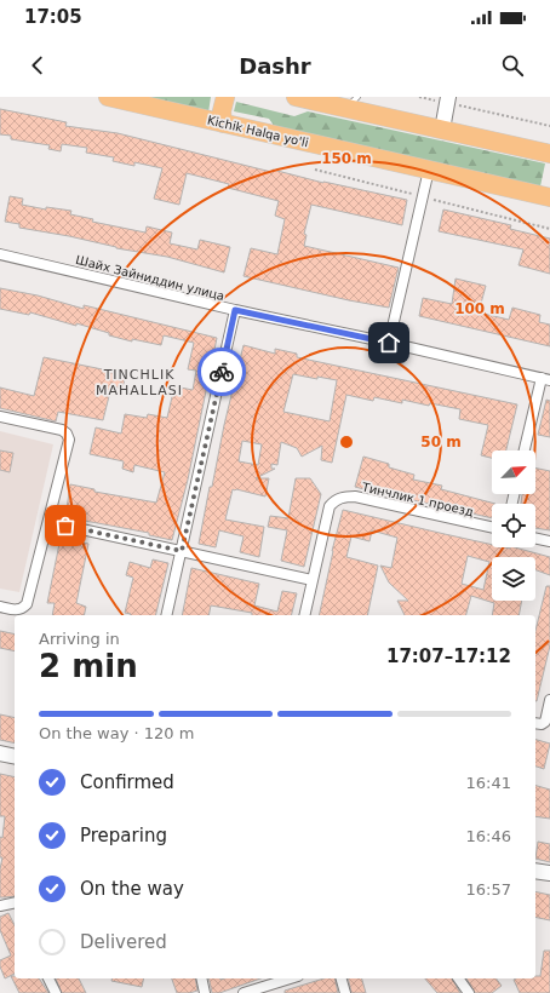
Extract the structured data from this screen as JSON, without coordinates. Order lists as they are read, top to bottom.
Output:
{
  "streets": {
    "highway": ["Kichik Halqa yo'li"],
    "street": ["Шайх Зайниддин улица", "Тинчлик 1 проезд"]
  },
  "districts": ["TINCHLIK MAHALLASI"],
  "north": "top right",
  "page": {
    "status": "17:05",
    "header": "Dashr",
    "heading": ["2 min", "Arriving in", "17:07–17:12"],
    "bar": "On the way · 120 m",
    "list": [
      ["Confirmed", "16:41"],
      ["Preparing", "16:46"],
      ["On the way", "16:57"],
      "Delivered"
    ]
  },
  "rings": ["150 m", "100 m", "50 m"]
}
